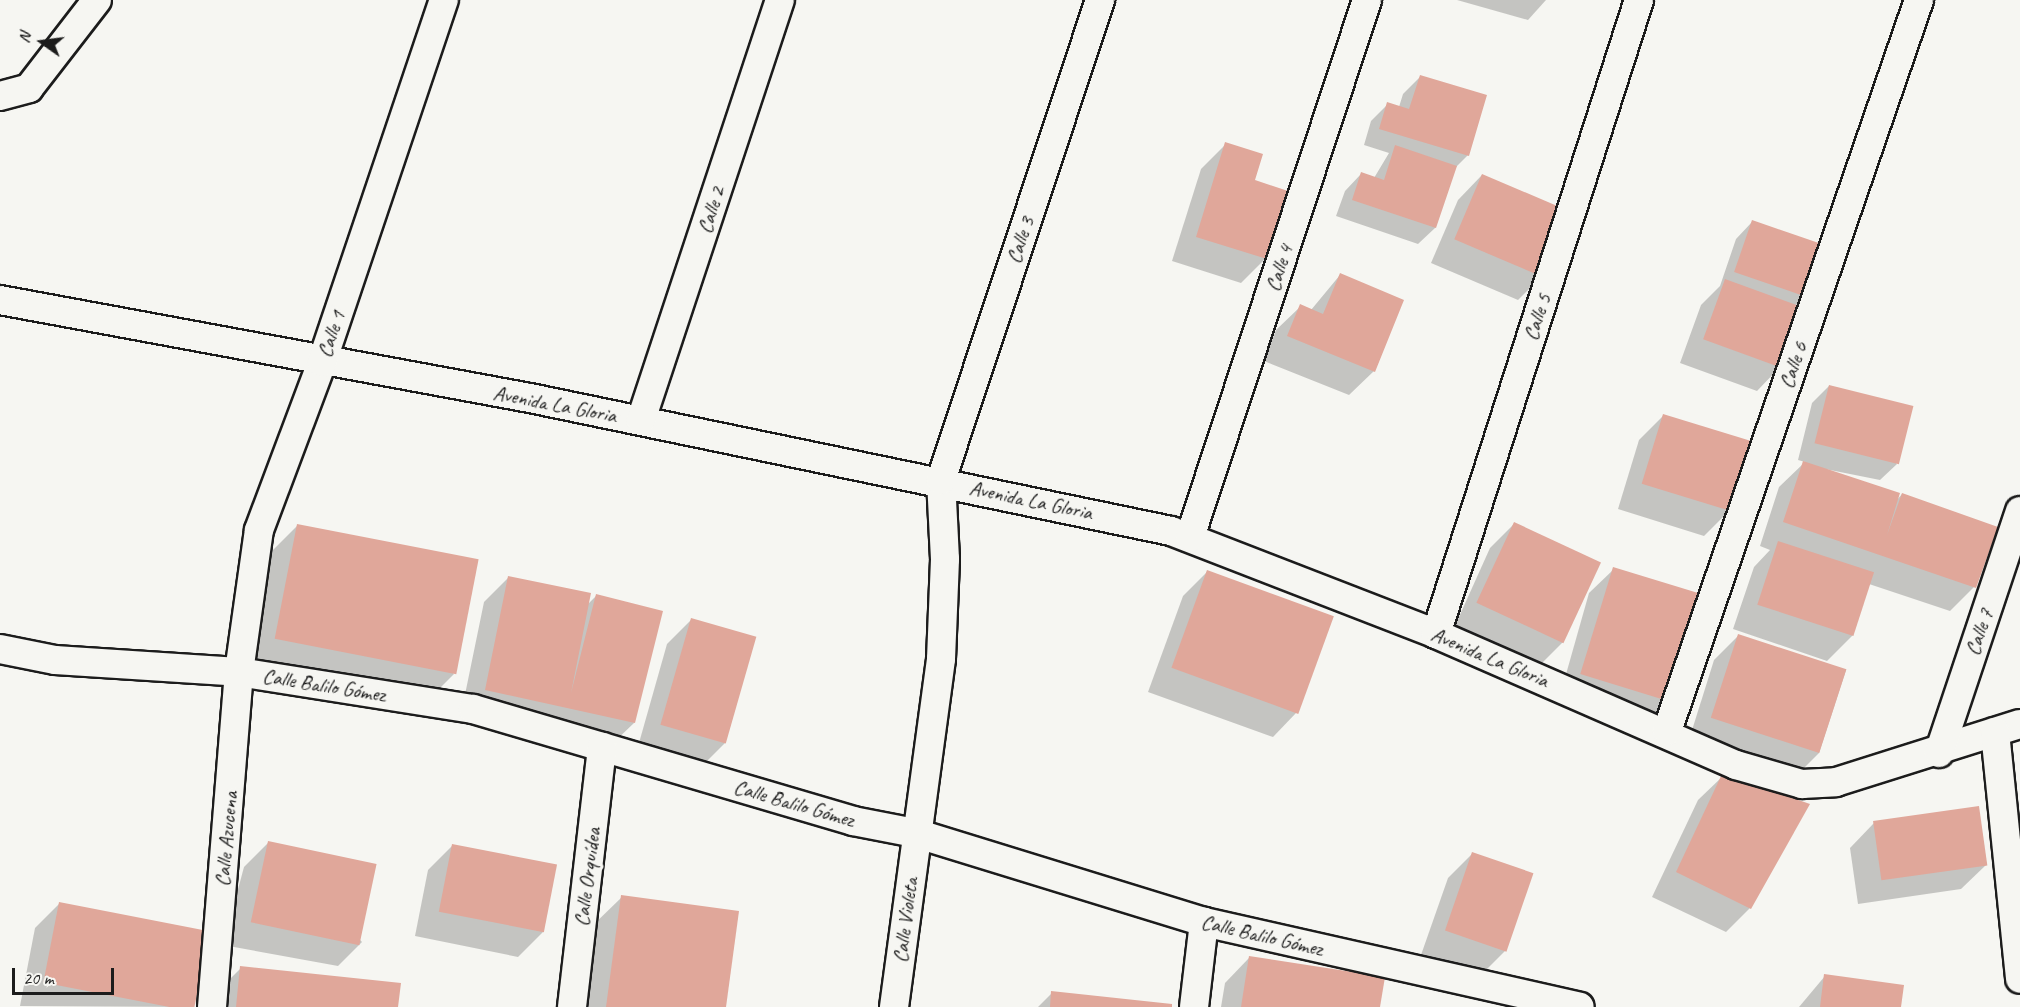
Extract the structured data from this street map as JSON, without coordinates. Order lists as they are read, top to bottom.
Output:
{
  "streets": {
    "street": [
      "Calle 2",
      "Calle 3",
      "Calle 4",
      "Calle 5",
      "Calle 1",
      "Calle 6",
      "Avenida La Gloria",
      "Calle 7",
      "Calle Balilo Gómez",
      "Calle Azucena",
      "Calle Orquídea",
      "Calle Violeta"
    ]
  },
  "crossings": [
    ["Calle 2", "Avenida La Gloria"],
    ["Calle 3", "Avenida La Gloria"],
    ["Calle 3", "Calle Violeta"],
    ["Calle 4", "Avenida La Gloria"],
    ["Calle 5", "Avenida La Gloria"],
    ["Calle 1", "Avenida La Gloria"],
    ["Calle 1", "Calle Balilo Gómez"],
    ["Calle 1", "Calle Azucena"],
    ["Calle 6", "Avenida La Gloria"],
    ["Avenida La Gloria", "Calle 7"],
    ["Avenida La Gloria", "Calle Violeta"],
    ["Calle Balilo Gómez", "Calle Azucena"],
    ["Calle Balilo Gómez", "Calle Orquídea"],
    ["Calle Balilo Gómez", "Calle Violeta"]
  ],
  "scale_bar": "20 m",
  "north": "left"
}
